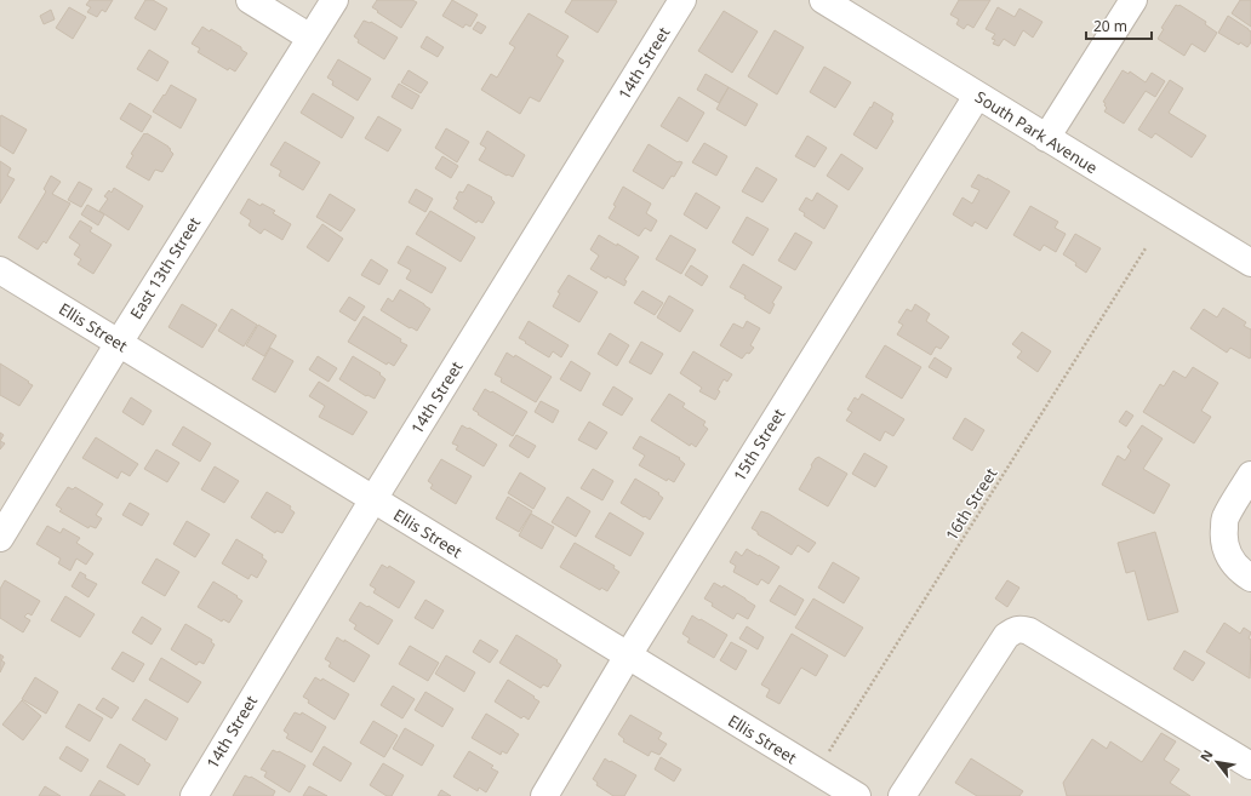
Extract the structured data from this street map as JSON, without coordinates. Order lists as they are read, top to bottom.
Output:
{
  "streets": {
    "street": [
      "14th Street",
      "South Park Avenue",
      "East 13th Street",
      "Ellis Street",
      "15th Street"
    ],
    "path": ["16th Street"]
  },
  "crossings": [
    ["14th Street", "Ellis Street"],
    ["South Park Avenue", "15th Street"],
    ["East 13th Street", "Ellis Street"],
    ["Ellis Street", "15th Street"],
    ["Ellis Street", "16th Street"]
  ],
  "scale_bar": "20 m",
  "north": "top left"
}
